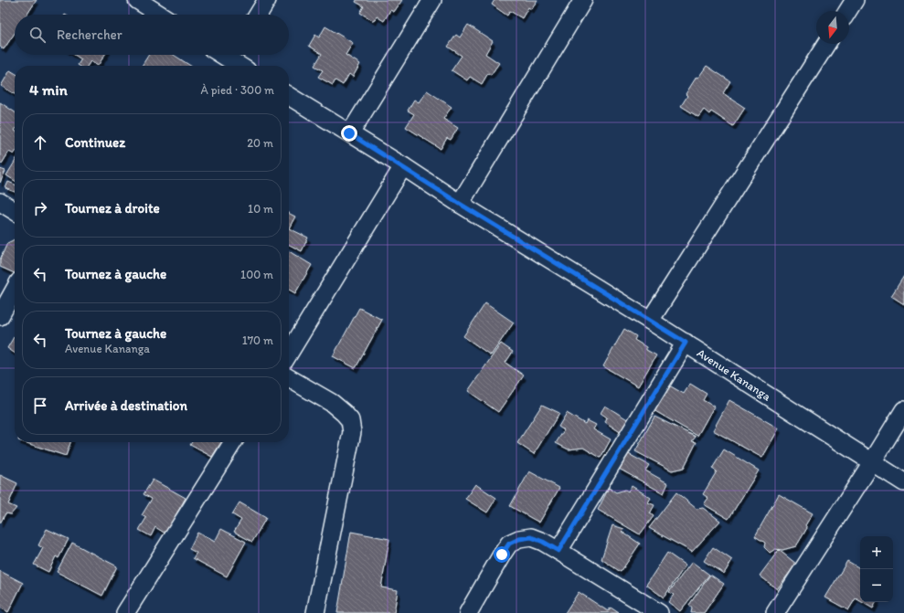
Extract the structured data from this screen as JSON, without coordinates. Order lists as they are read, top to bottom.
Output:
{
  "streets": {
    "street": ["Avenue Kananga"]
  },
  "north": "bottom",
  "page": {
    "search": "Rechercher",
    "heading": ["4 min", "À pied · 300 m"],
    "list": [
      ["Continuez", "20 m"],
      ["Tournez à droite", "10 m"],
      ["Tournez à gauche", "100 m"],
      ["Tournez à gauche", "Avenue Kananga", "170 m"],
      "Arrivée à destination"
    ],
    "map_buttons": ["+", "−"]
  }
}
